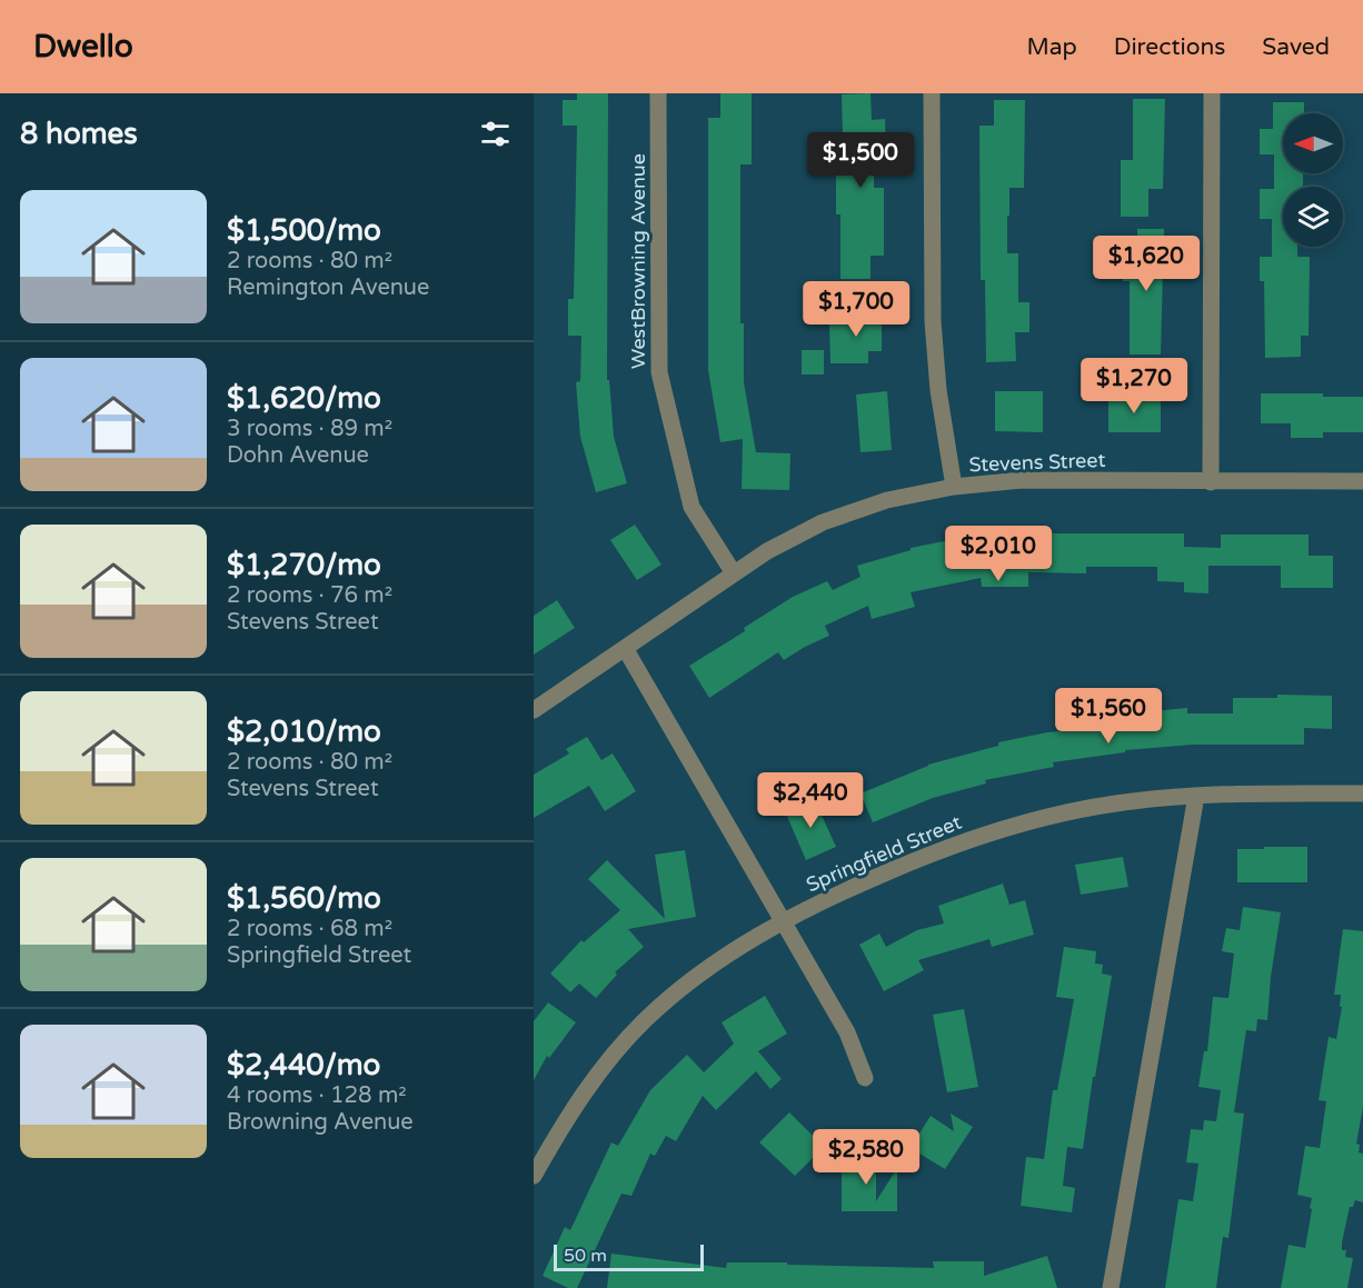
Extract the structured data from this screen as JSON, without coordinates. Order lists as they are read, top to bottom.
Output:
{
  "streets": {
    "street": ["WestBrowning Avenue", "Stevens Street", "Springfield Street"]
  },
  "crossings": [
    ["WestBrowning Avenue", "Stevens Street"]
  ],
  "scale_bar": "50 m",
  "north": "left",
  "page": {
    "header": "Dwello",
    "nav": ["Map", "Directions", "Saved"],
    "heading": "8 homes",
    "price": [
      "$1,500",
      "$1,620",
      "$1,700",
      "$1,270",
      "$2,010",
      "$1,560",
      "$2,440",
      "$2,580"
    ],
    "list": [
      {
        "name": "$1,500/mo",
        "note": "2 rooms · 80 m² · Remington Avenue"
      },
      {
        "name": "$1,620/mo",
        "note": "3 rooms · 89 m² · Dohn Avenue"
      },
      {
        "name": "$1,270/mo",
        "note": "2 rooms · 76 m² · Stevens Street"
      },
      {
        "name": "$2,010/mo",
        "note": "2 rooms · 80 m² · Stevens Street"
      },
      {
        "name": "$1,560/mo",
        "note": "2 rooms · 68 m² · Springfield Street"
      },
      {
        "name": "$2,440/mo",
        "note": "4 rooms · 128 m² · Browning Avenue"
      }
    ],
    "scale": "50 m"
  }
}
